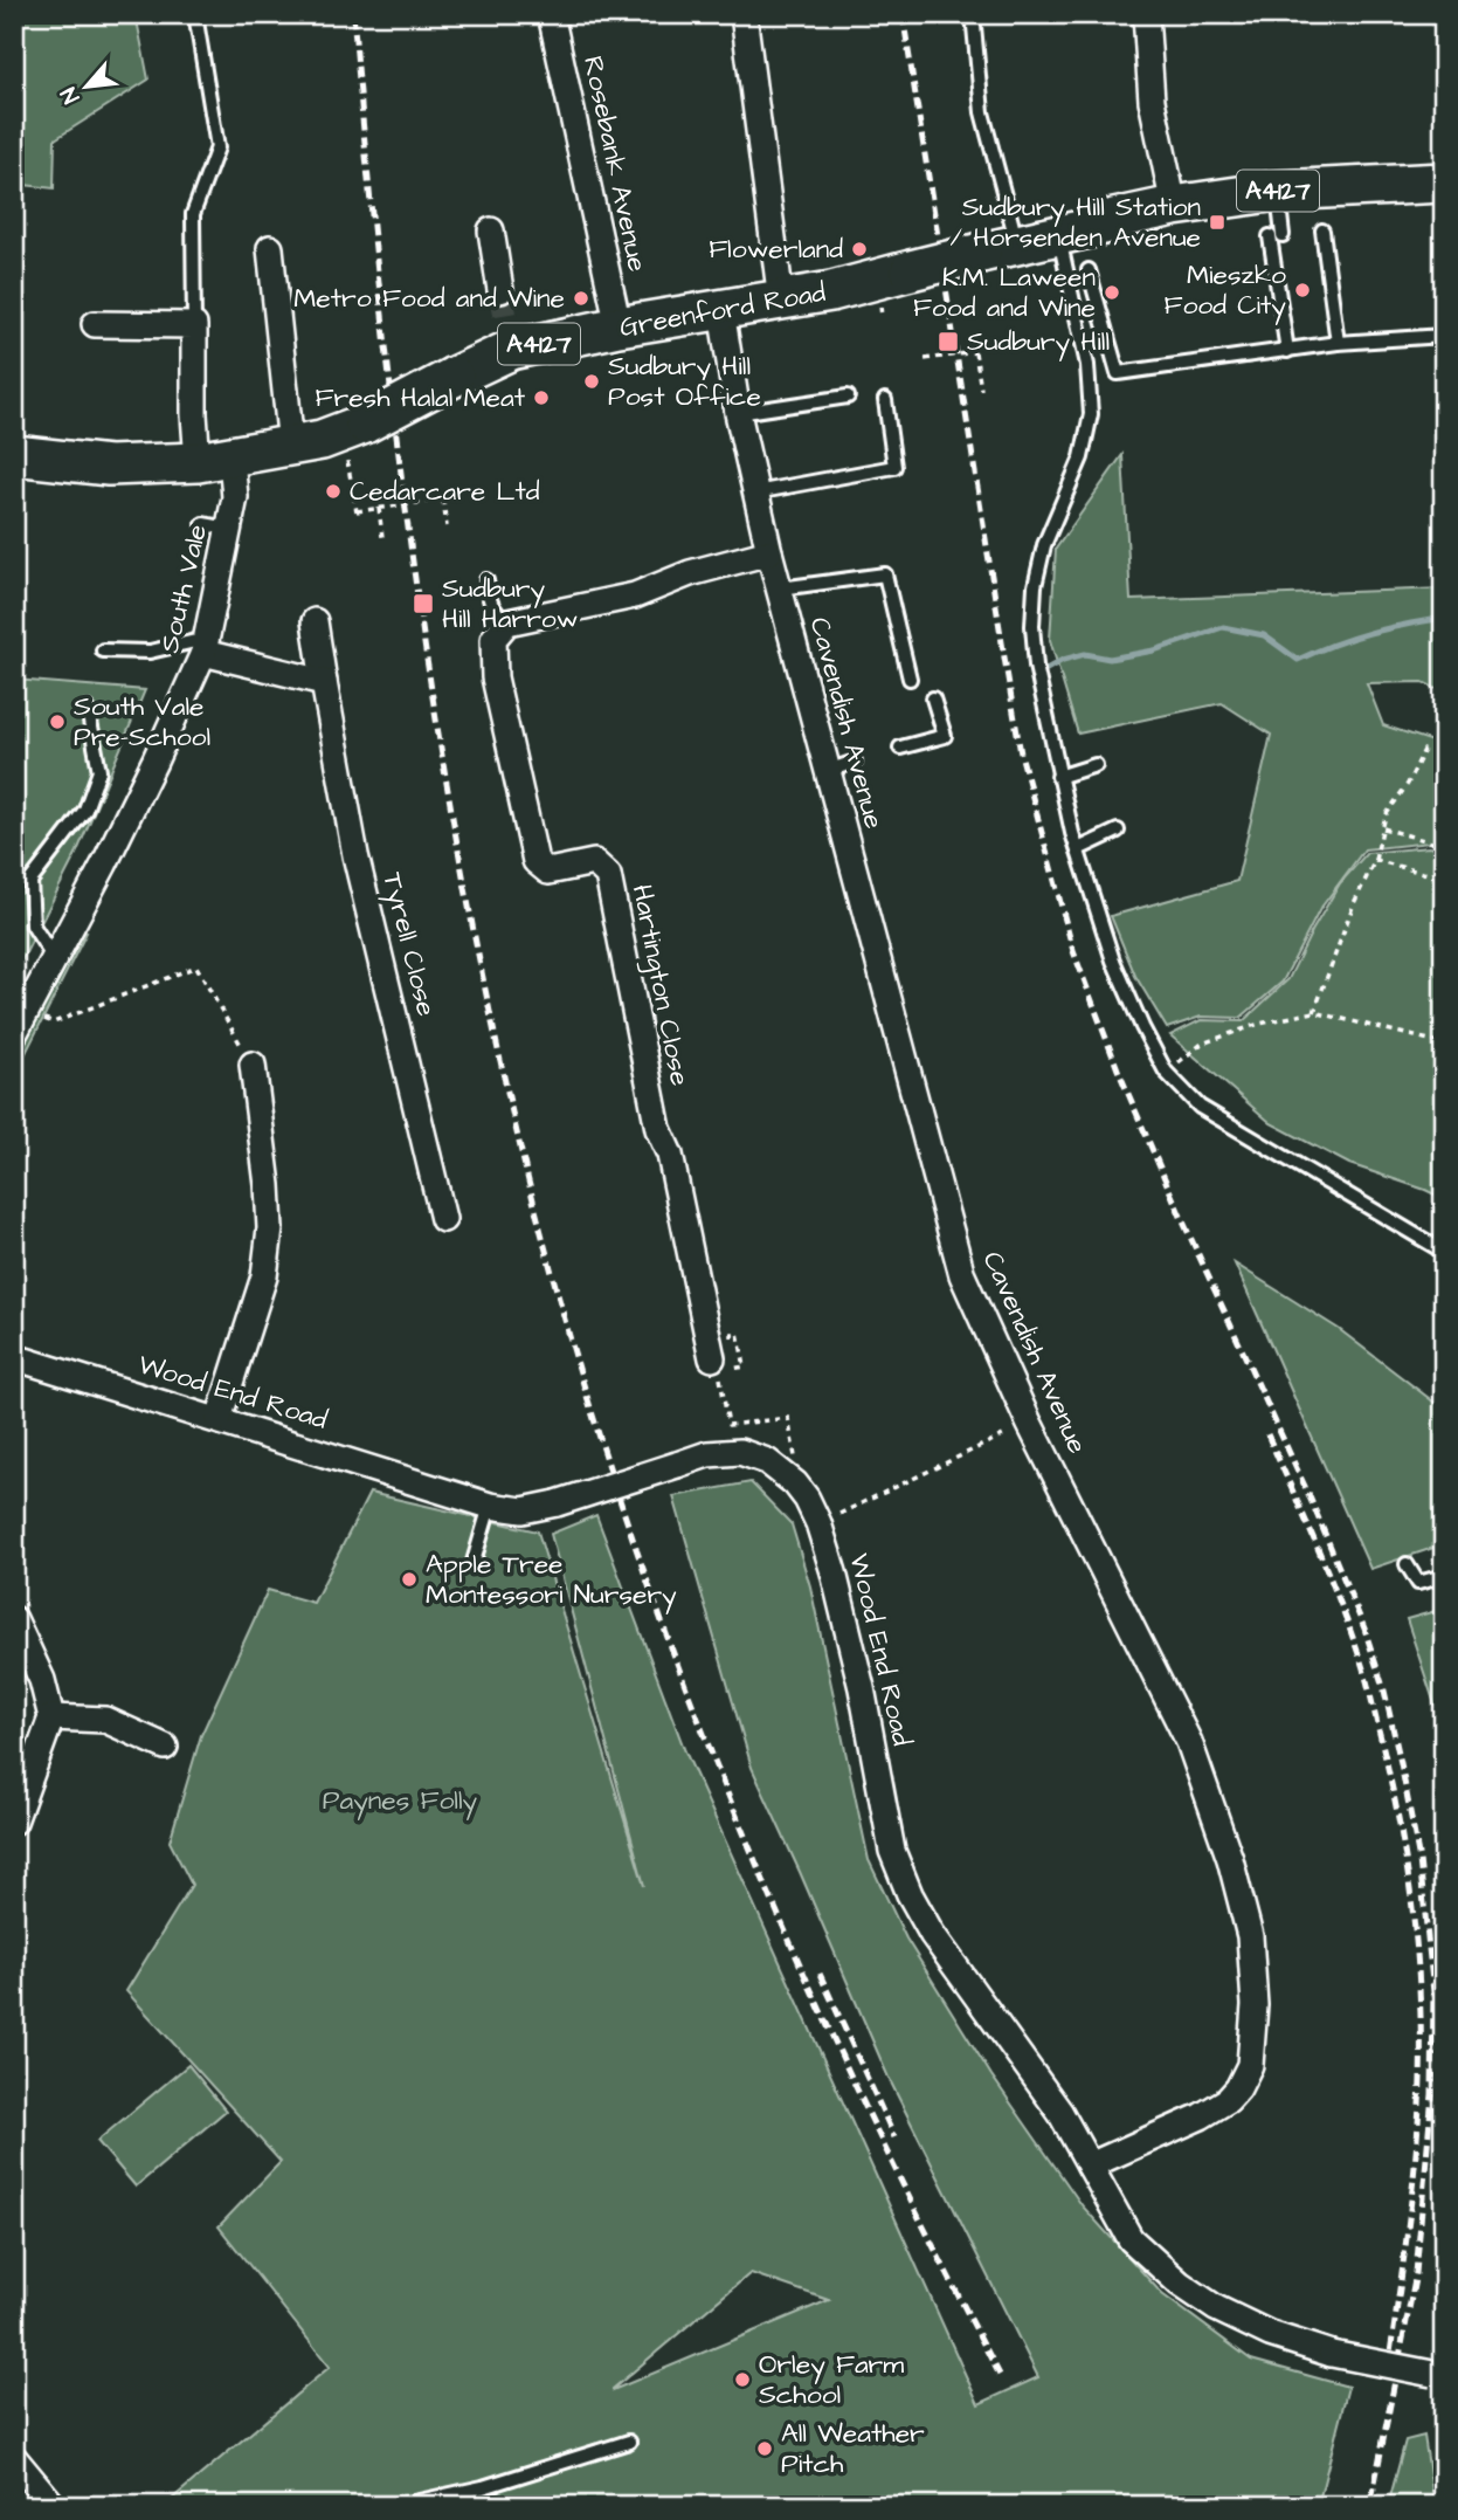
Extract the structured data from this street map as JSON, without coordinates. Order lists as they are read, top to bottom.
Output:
{
  "streets": {
    "main road": ["A4127", "Greenford Road"],
    "street": [
      "Rosebank Avenue",
      "South Vale",
      "Cavendish Avenue",
      "Tyrell Close",
      "Hartington Close",
      "Wood End Road"
    ]
  },
  "crossings": [
    ["Rosebank Avenue", "Greenford Road"],
    ["Greenford Road", "South Vale"],
    ["Greenford Road", "Cavendish Avenue"],
    ["Cavendish Avenue", "Wood End Road"]
  ],
  "parks": ["Paynes Folly"],
  "places": {
    "transit": ["Sudbury Hill Station / Horsenden Avenue", "Sudbury Hill", "Sudbury Hill Harrow"],
    "other": [
      "Flowerland",
      "Mieszko Food City",
      "K.M. Laween Food and Wine",
      "Metro Food and Wine",
      "Sudbury Hill Post Office",
      "Fresh Halal Meat",
      "Cedarcare Ltd",
      "South Vale Pre-School",
      "Apple Tree Montessori Nursery",
      "Orley Farm School",
      "All Weather Pitch"
    ]
  },
  "north": "bottom left"
}
